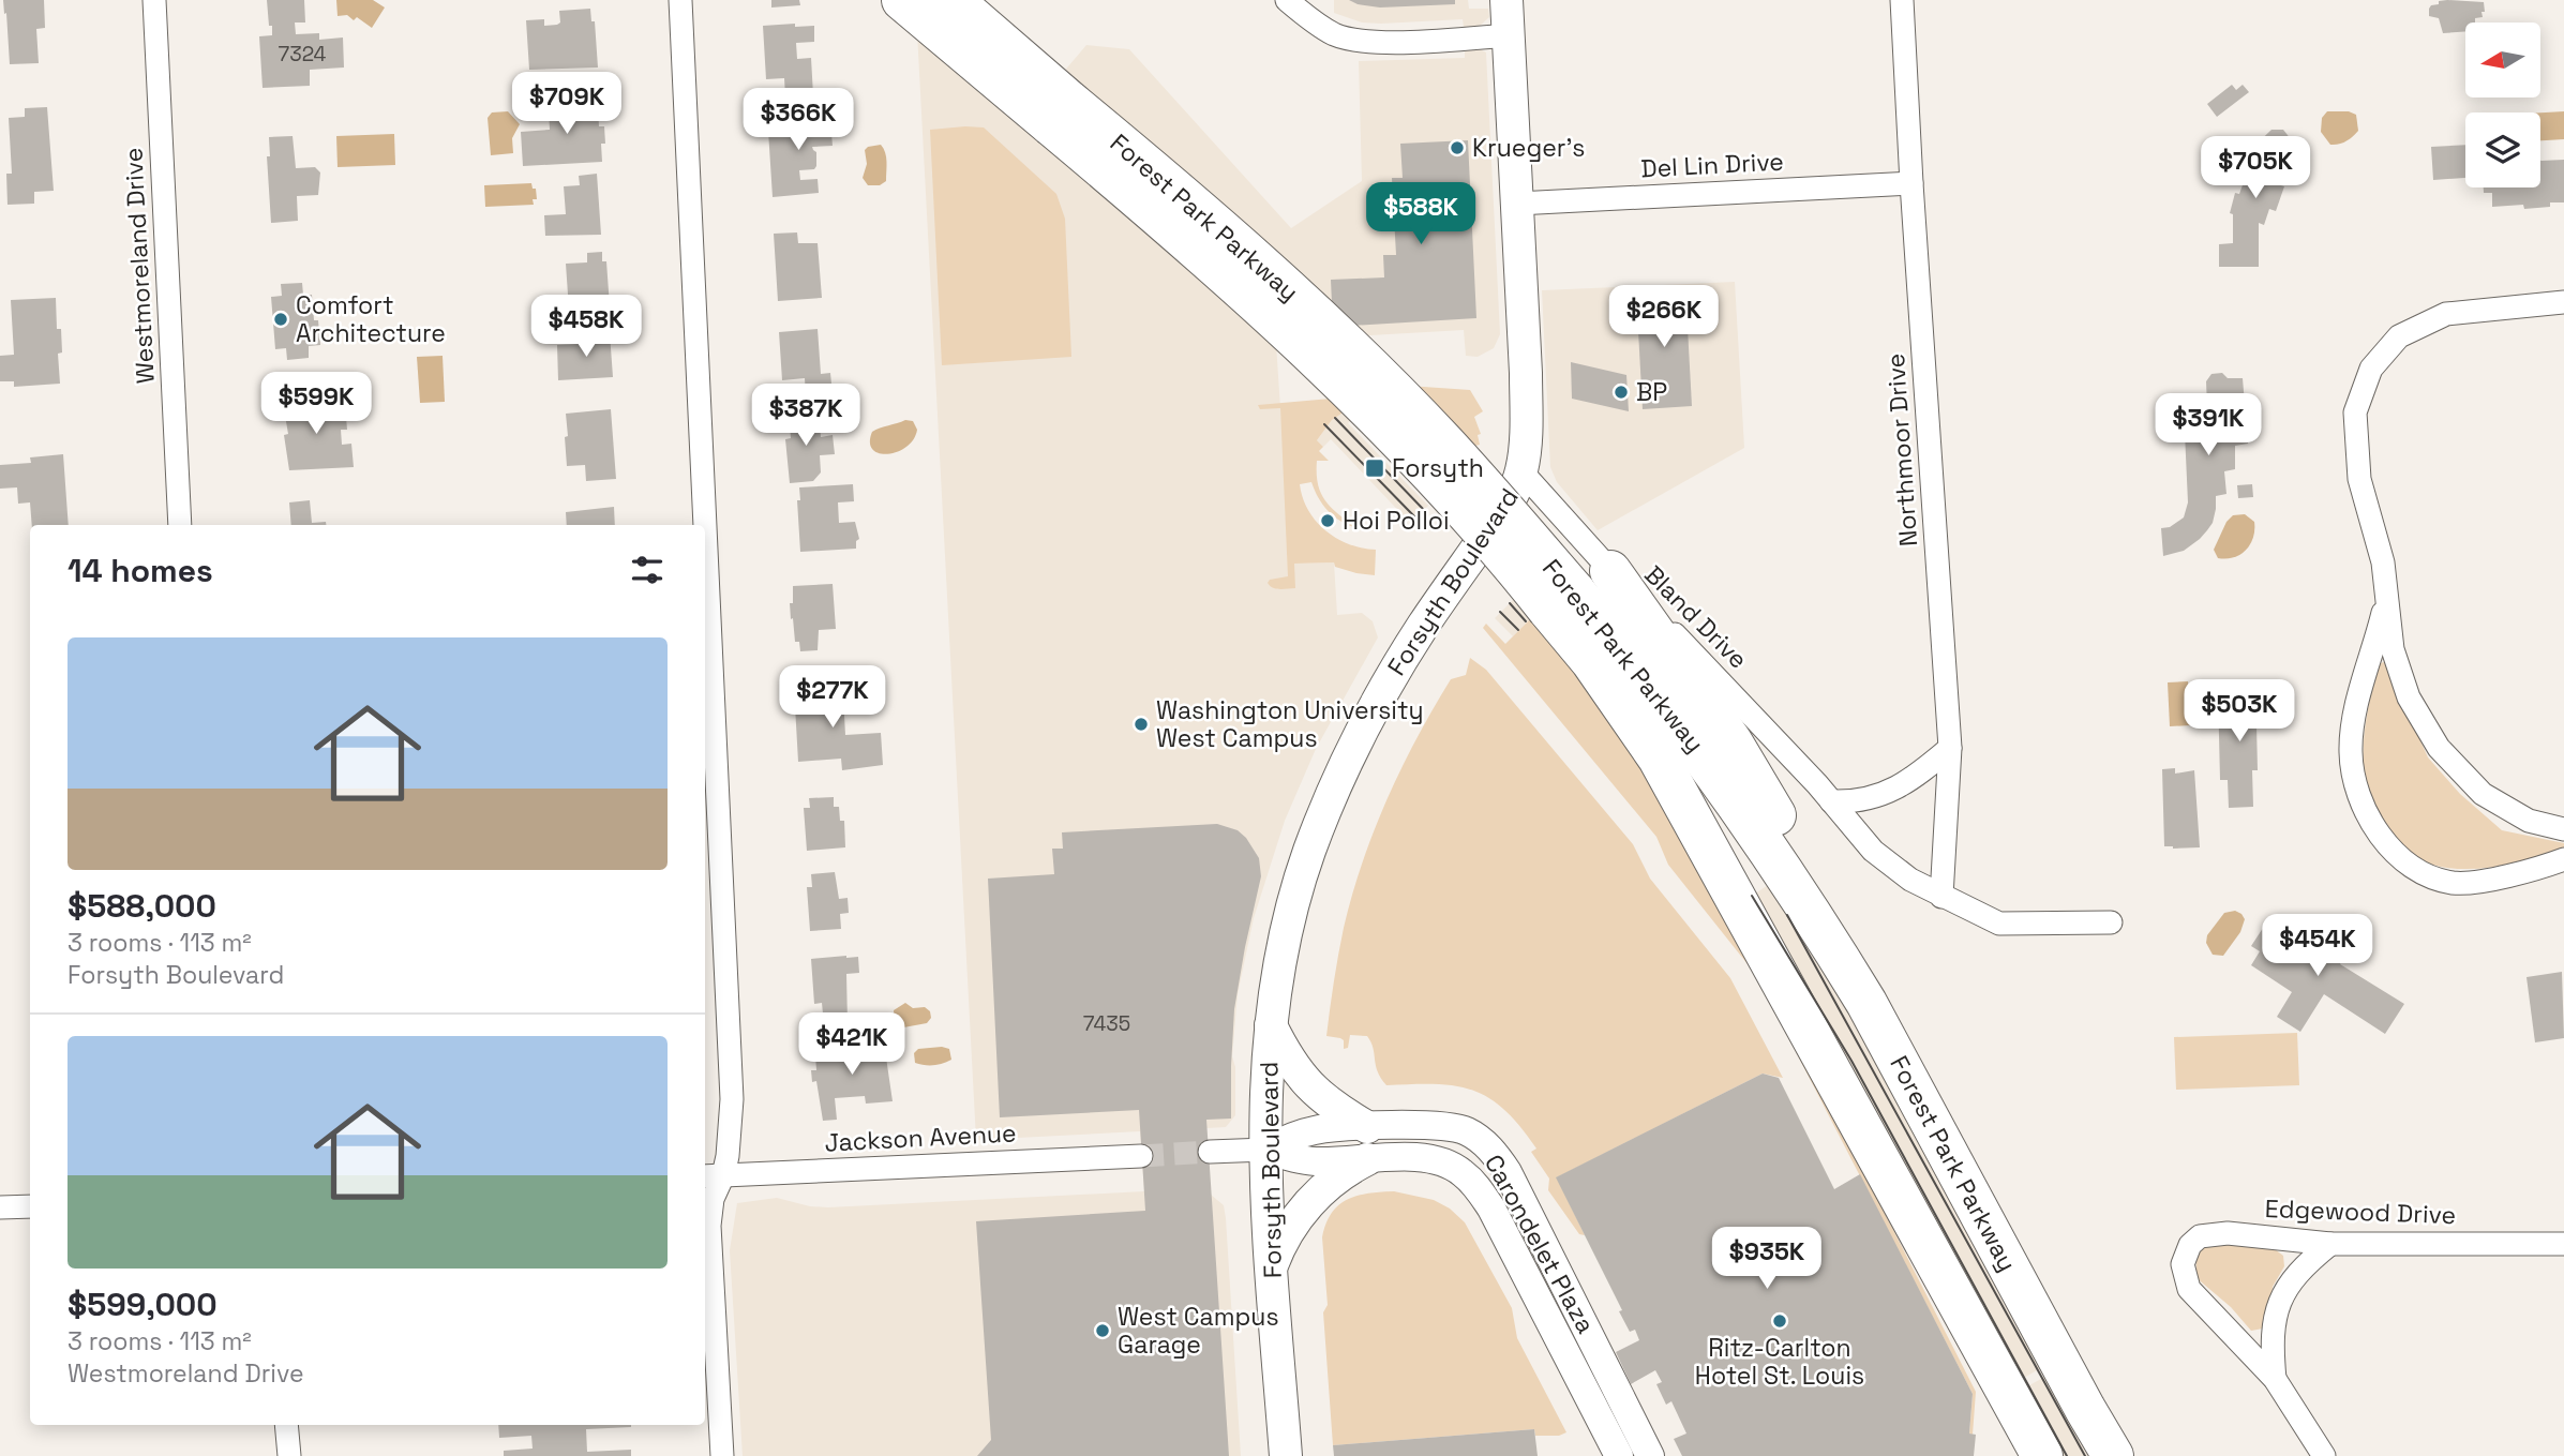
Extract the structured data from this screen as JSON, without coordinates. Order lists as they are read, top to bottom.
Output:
{
  "streets": {
    "highway": ["Forest Park Parkway"],
    "main road": ["Forsyth Boulevard"],
    "street": [
      "Del Lin Drive",
      "Westmoreland Drive",
      "Northmoor Drive",
      "Bland Drive",
      "Jackson Avenue",
      "Edgewood Drive",
      "Carondelet Plaza"
    ]
  },
  "crossings": [
    ["Del Lin Drive", "Northmoor Drive"],
    ["Del Lin Drive", "Forsyth Boulevard"],
    ["Northmoor Drive", "Bland Drive"],
    ["Forsyth Boulevard", "Bland Drive"],
    ["Forsyth Boulevard", "Carondelet Plaza"]
  ],
  "places": {
    "other": [
      "Krueger's",
      "Comfort Architecture",
      "BP",
      "Hoi Polloi",
      "Washington University West Campus",
      "Ritz-Carlton Hotel St. Louis",
      "West Campus Garage"
    ],
    "transit": ["Forsyth"]
  },
  "house_numbers": ["7324", "7435"],
  "north": "left",
  "page": {
    "price": [
      "$709K",
      "$366K",
      "$705K",
      "$588K",
      "$266K",
      "$458K",
      "$599K",
      "$387K",
      "$391K",
      "$277K",
      "$503K",
      "$454K",
      "$421K",
      "$935K"
    ],
    "heading": "14 homes",
    "list": [
      {
        "name": "$588,000",
        "note": "3 rooms · 113 m² · Forsyth Boulevard"
      },
      {
        "name": "$599,000",
        "note": "3 rooms · 113 m² · Westmoreland Drive"
      }
    ]
  }
}
